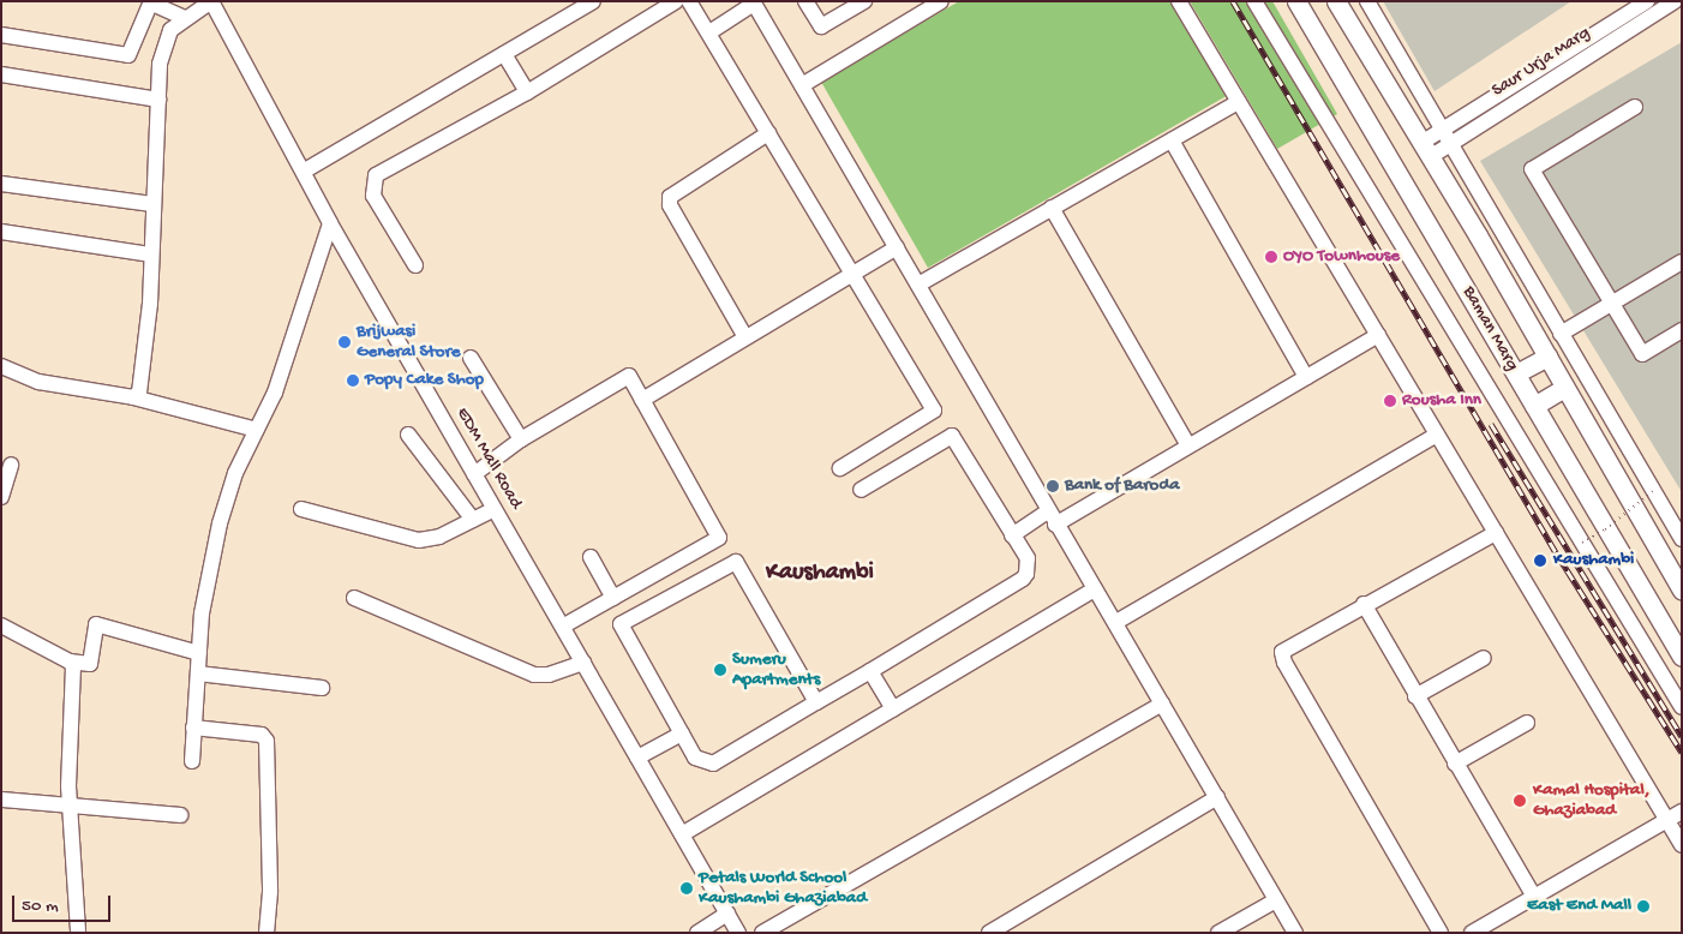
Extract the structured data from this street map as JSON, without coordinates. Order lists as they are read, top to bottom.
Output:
{
  "streets": {
    "main road": ["Baman Marg"],
    "street": ["Saur Urja Marg", "EDM Mall Road"]
  },
  "crossings": [
    ["Saur Urja Marg", "Baman Marg"]
  ],
  "districts": ["Kaushambi"],
  "places": [
    "OYO Townhouse",
    "Brijwasi General Store",
    "Popy Cake Shop",
    "Rousha Inn",
    "Bank of Baroda",
    "Kaushambi",
    "Sumeru Apartments",
    "Kamal Hospital, Ghaziabad",
    "Petals World School Kaushambi Ghaziabad",
    "East End Mall"
  ],
  "scale_bar": "50 m"
}
